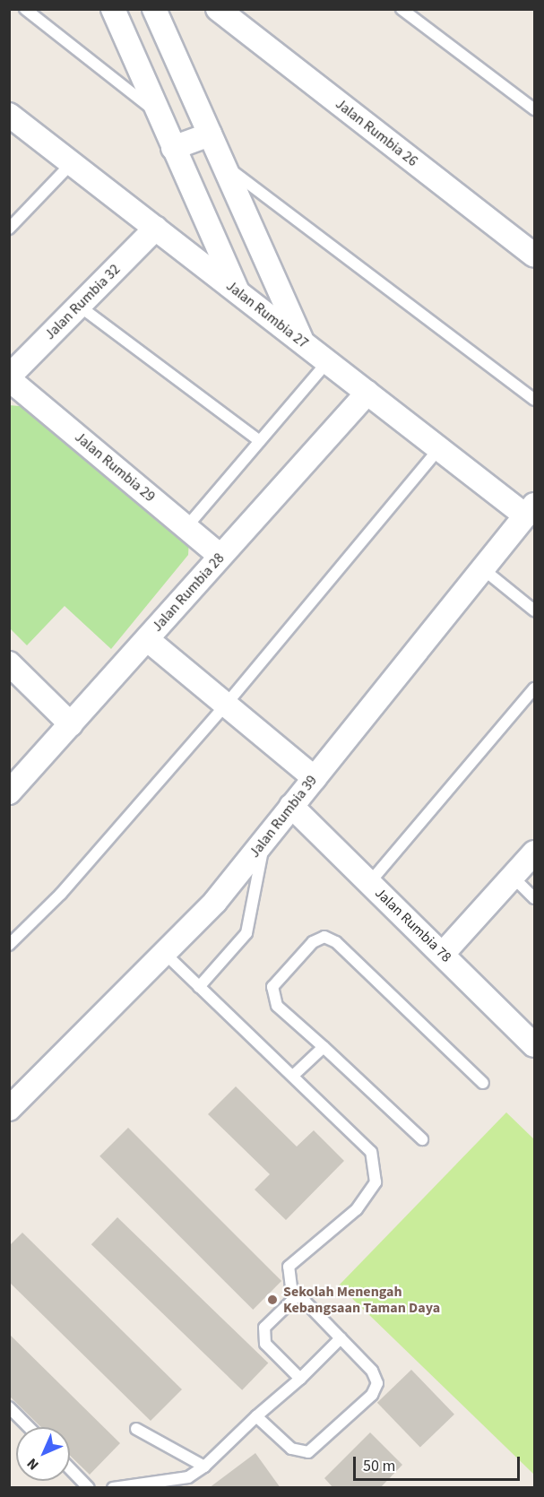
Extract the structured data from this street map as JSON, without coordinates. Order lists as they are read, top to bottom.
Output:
{
  "streets": {
    "street": [
      "Jalan Rumbia 26",
      "Jalan Rumbia 32",
      "Jalan Rumbia 27",
      "Jalan Rumbia 29",
      "Jalan Rumbia 28",
      "Jalan Rumbia 39",
      "Jalan Rumbia 78"
    ]
  },
  "crossings": [
    ["Jalan Rumbia 32", "Jalan Rumbia 27"],
    ["Jalan Rumbia 32", "Jalan Rumbia 29"],
    ["Jalan Rumbia 27", "Jalan Rumbia 28"],
    ["Jalan Rumbia 27", "Jalan Rumbia 39"],
    ["Jalan Rumbia 29", "Jalan Rumbia 28"],
    ["Jalan Rumbia 39", "Jalan Rumbia 78"]
  ],
  "places": ["Sekolah Menengah Kebangsaan Taman Daya"],
  "scale_bar": "50 m",
  "north": "bottom left"
}
